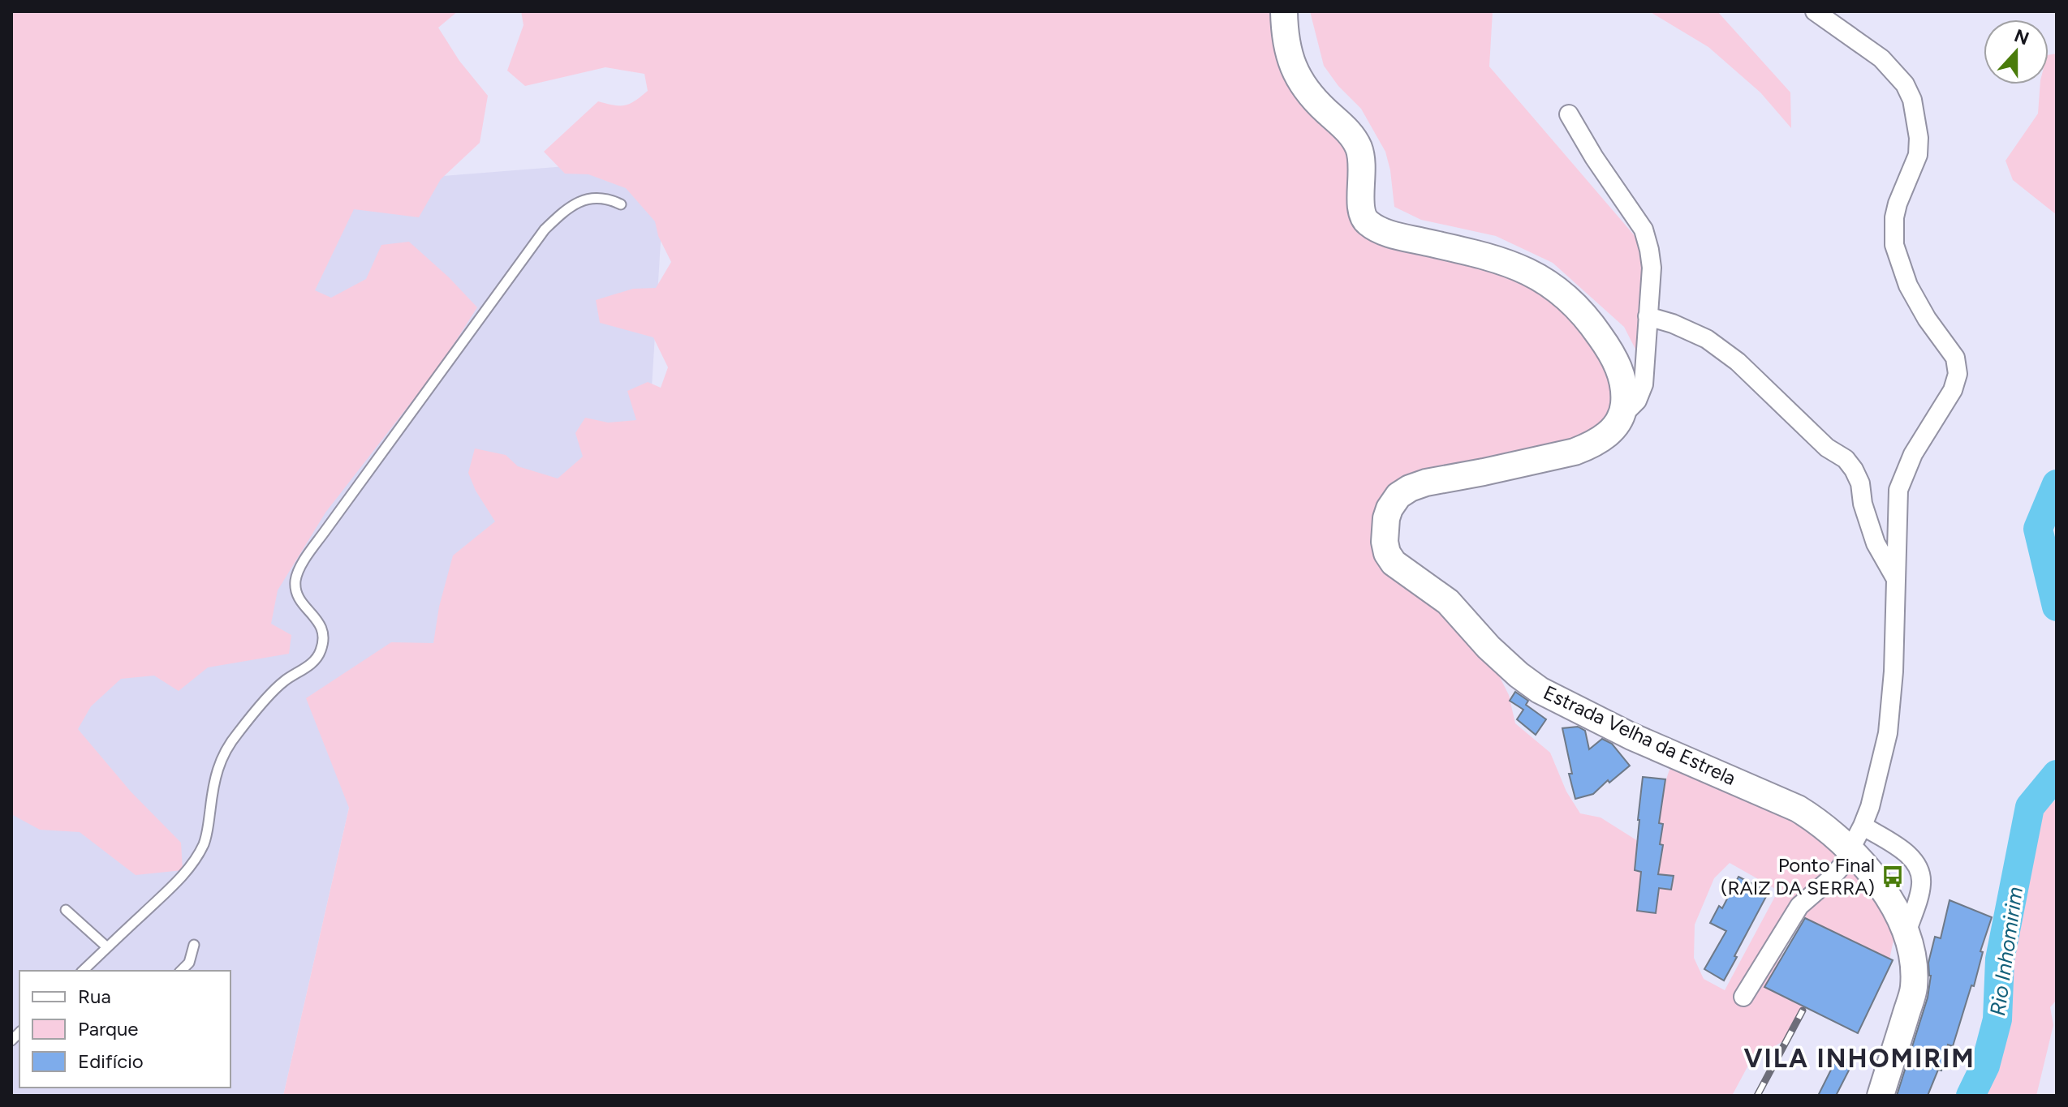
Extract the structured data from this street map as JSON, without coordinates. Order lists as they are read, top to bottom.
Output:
{
  "streets": {
    "main road": ["Estrada Velha da Estrela"]
  },
  "districts": ["VILA INHOMIRIM"],
  "water": ["Rio Inhomirim"],
  "places": {
    "bus stop": ["Ponto Final (RAIZ DA SERRA)"]
  },
  "legend": ["Rua", "Parque", "Edifício"],
  "north": "top"
}
